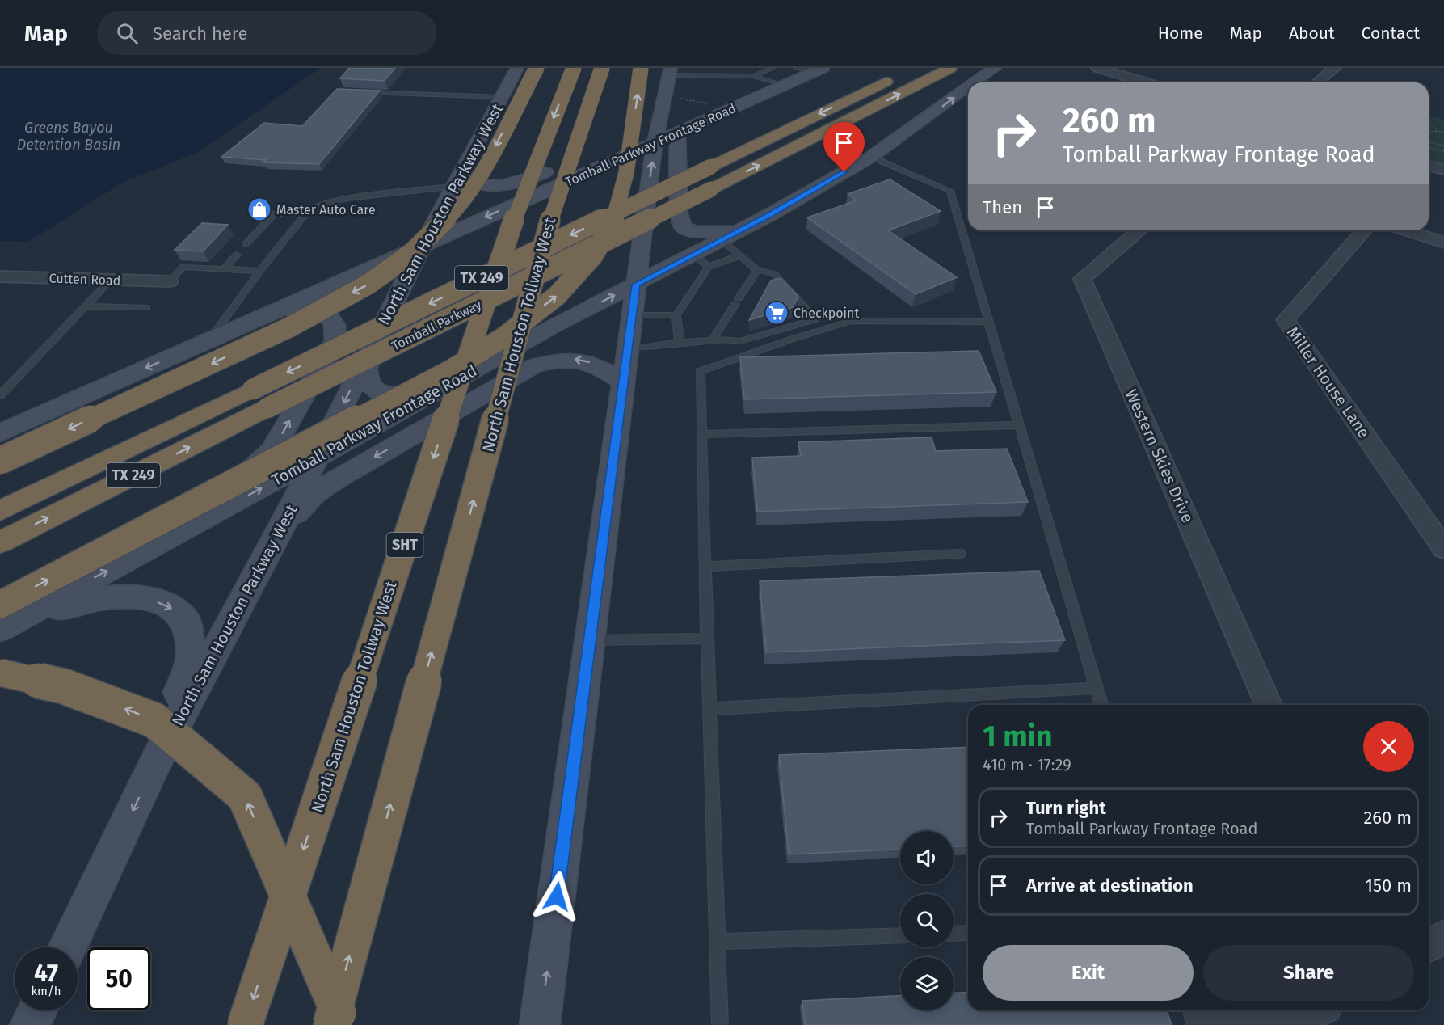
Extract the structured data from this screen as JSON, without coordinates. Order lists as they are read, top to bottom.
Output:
{
  "streets": {
    "highway": [
      "TX 249",
      "Tomball Parkway",
      "North Sam Houston Tollway West",
      "SHT"
    ],
    "main road": ["Tomball Parkway Frontage Road", "North Sam Houston Parkway West"],
    "street": ["Cutten Road", "Miller House Lane", "Western Skies Drive"]
  },
  "crossings": [
    ["Tomball Parkway Frontage Road", "North Sam Houston Parkway West"]
  ],
  "water": ["Greens Bayou Detention Basin"],
  "places": {
    "shop": ["Master Auto Care"],
    "supermarket": ["Checkpoint"]
  },
  "page": {
    "header": "Map",
    "search": "Search here",
    "nav": [
      "Home",
      "Map",
      "About",
      "Contact"
    ],
    "turn": ["260 m", "Tomball Parkway Frontage Road"],
    "then": "Then",
    "heading": ["1 min", "410 m · 17:29"],
    "list": [
      {
        "name": "Turn right",
        "note": "Tomball Parkway Frontage Road",
        "value": "260 m"
      },
      {
        "name": "Arrive at destination",
        "value": "150 m"
      }
    ],
    "buttons": ["Exit", "Share"],
    "speed": "47 km/h",
    "limit": "50"
  }
}
